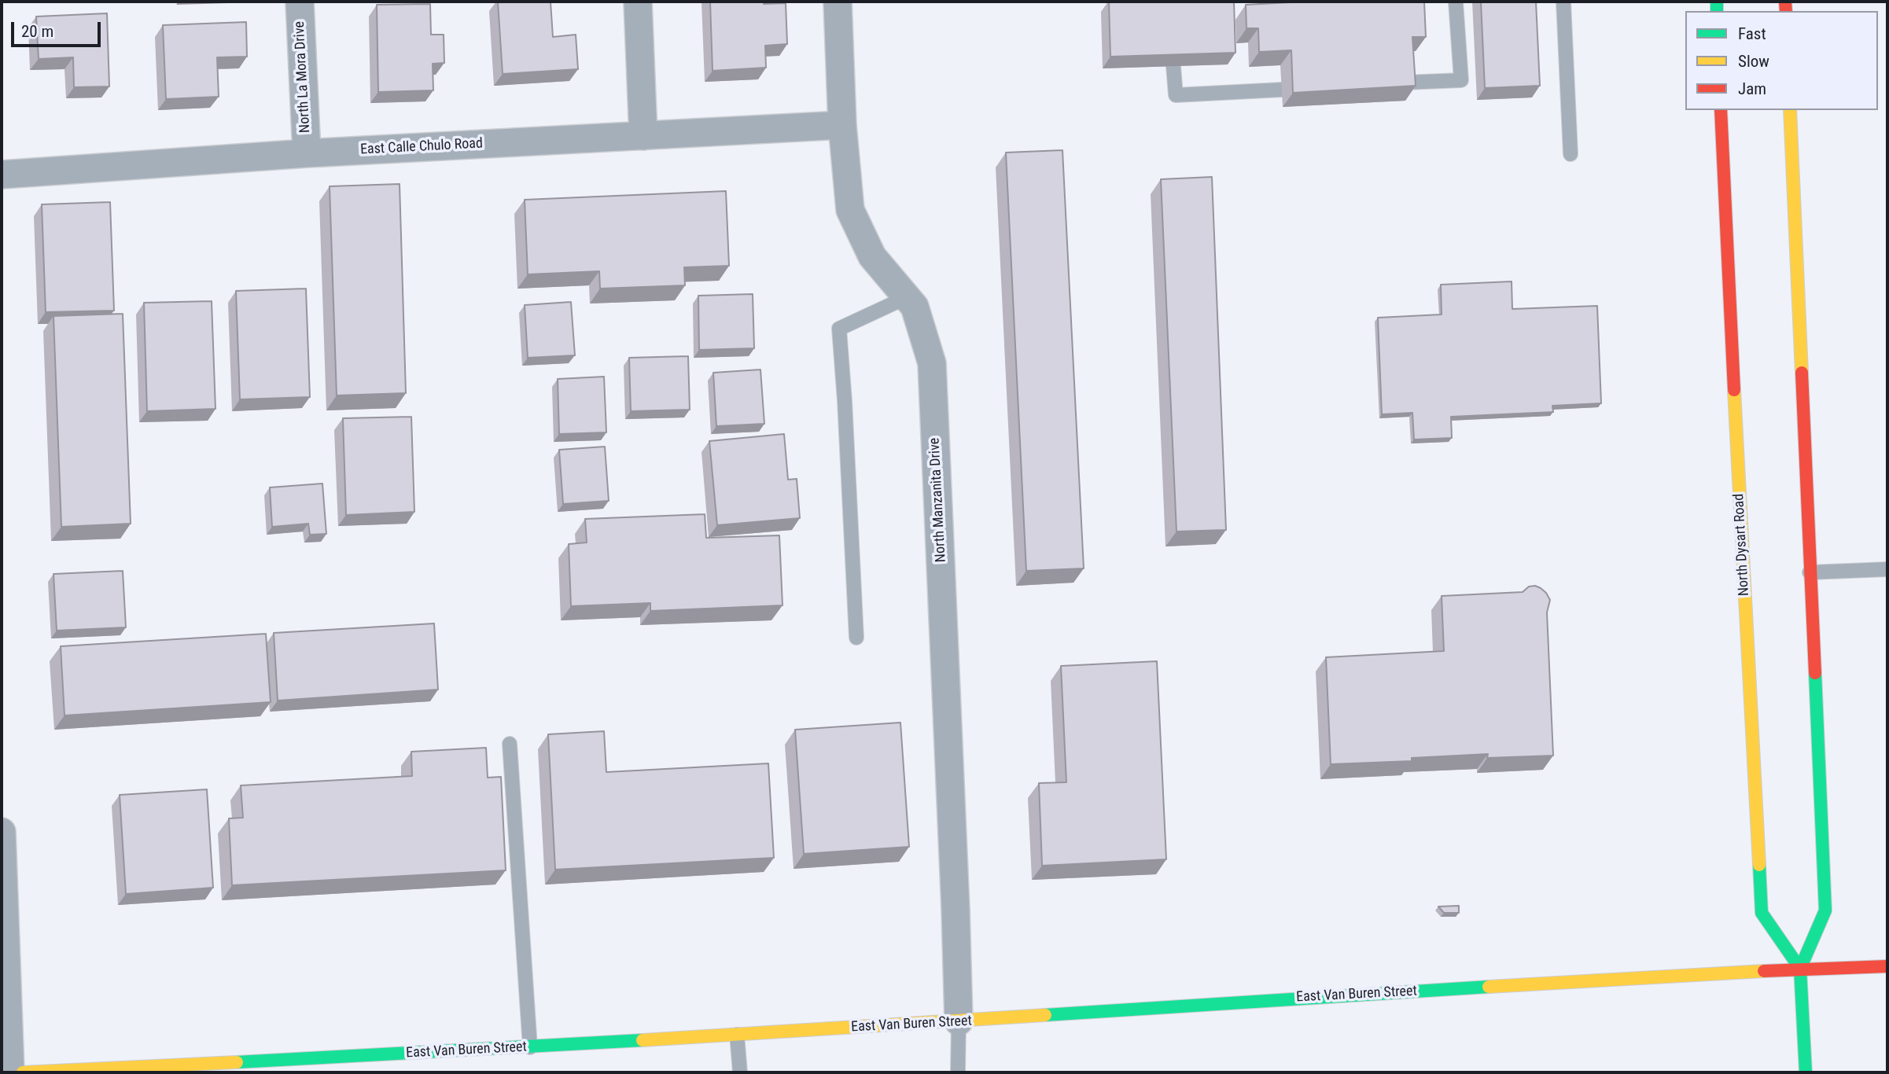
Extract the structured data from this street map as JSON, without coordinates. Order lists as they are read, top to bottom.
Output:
{
  "streets": {
    "main road": ["North Dysart Road", "East Van Buren Street"],
    "street": ["North La Mora Drive", "East Calle Chulo Road", "North Manzanita Drive"]
  },
  "crossings": [
    ["North La Mora Drive", "East Calle Chulo Road"],
    ["East Calle Chulo Road", "North Manzanita Drive"],
    ["North Manzanita Drive", "East Van Buren Street"],
    ["North Dysart Road", "East Van Buren Street"]
  ],
  "legend": ["Fast", "Slow", "Jam"],
  "scale_bar": "20 m"
}
